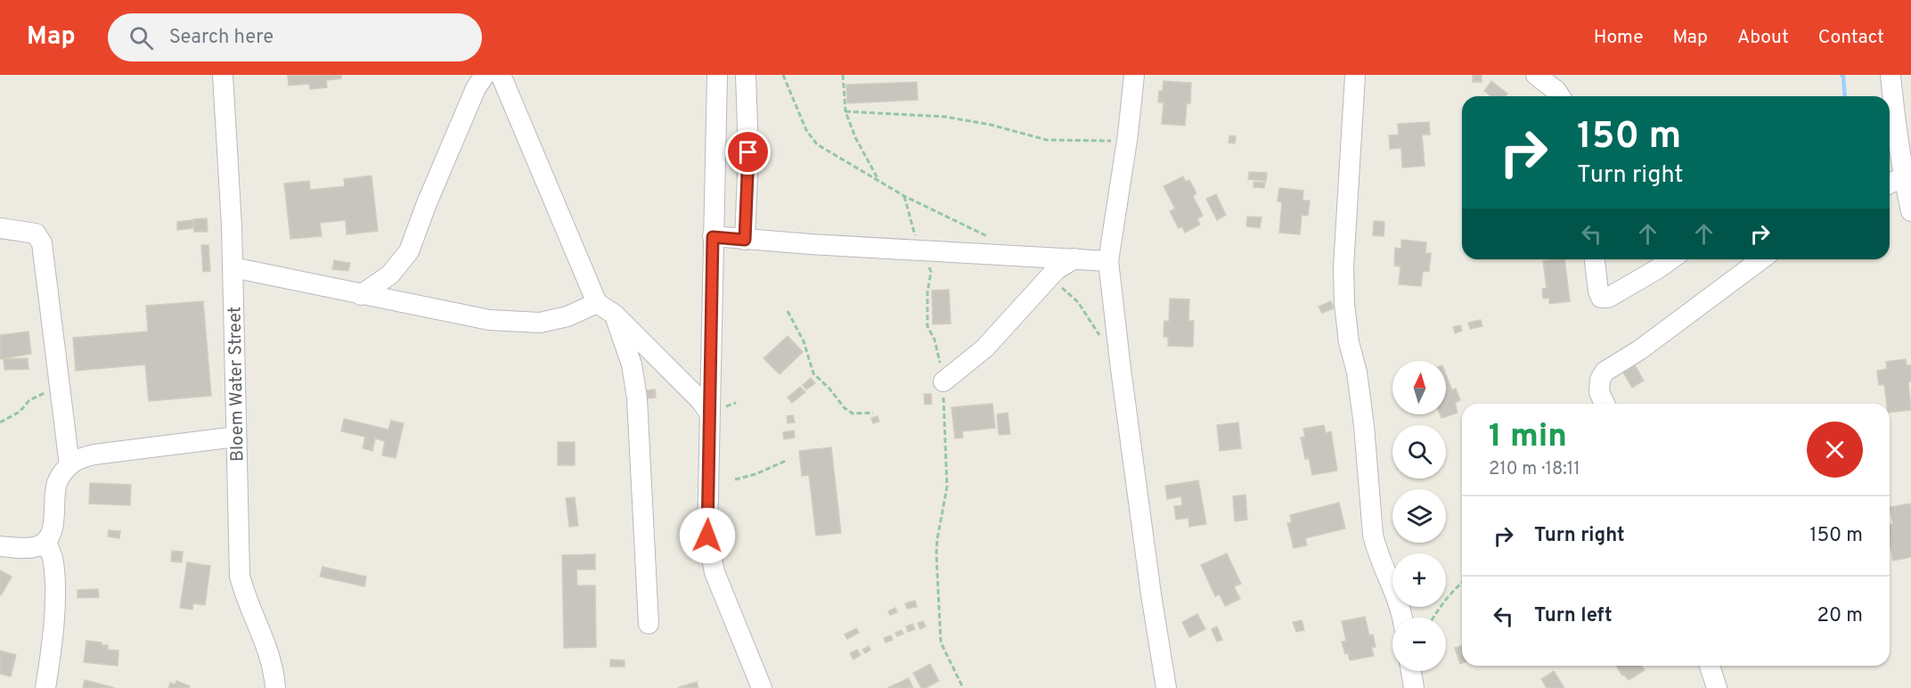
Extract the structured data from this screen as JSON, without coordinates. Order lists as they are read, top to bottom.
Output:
{
  "streets": {
    "street": ["Bloem Water Street"]
  },
  "north": "top",
  "page": {
    "header": "Map",
    "search": "Search here",
    "nav": [
      "Home",
      "Map",
      "About",
      "Contact"
    ],
    "turn": ["150 m", "Turn right"],
    "map_buttons": ["+", "−"],
    "heading": ["1 min", "210 m · 18:11"],
    "list": [
      {
        "name": "Turn right",
        "value": "150 m"
      },
      {
        "name": "Turn left",
        "value": "20 m"
      }
    ]
  }
}
